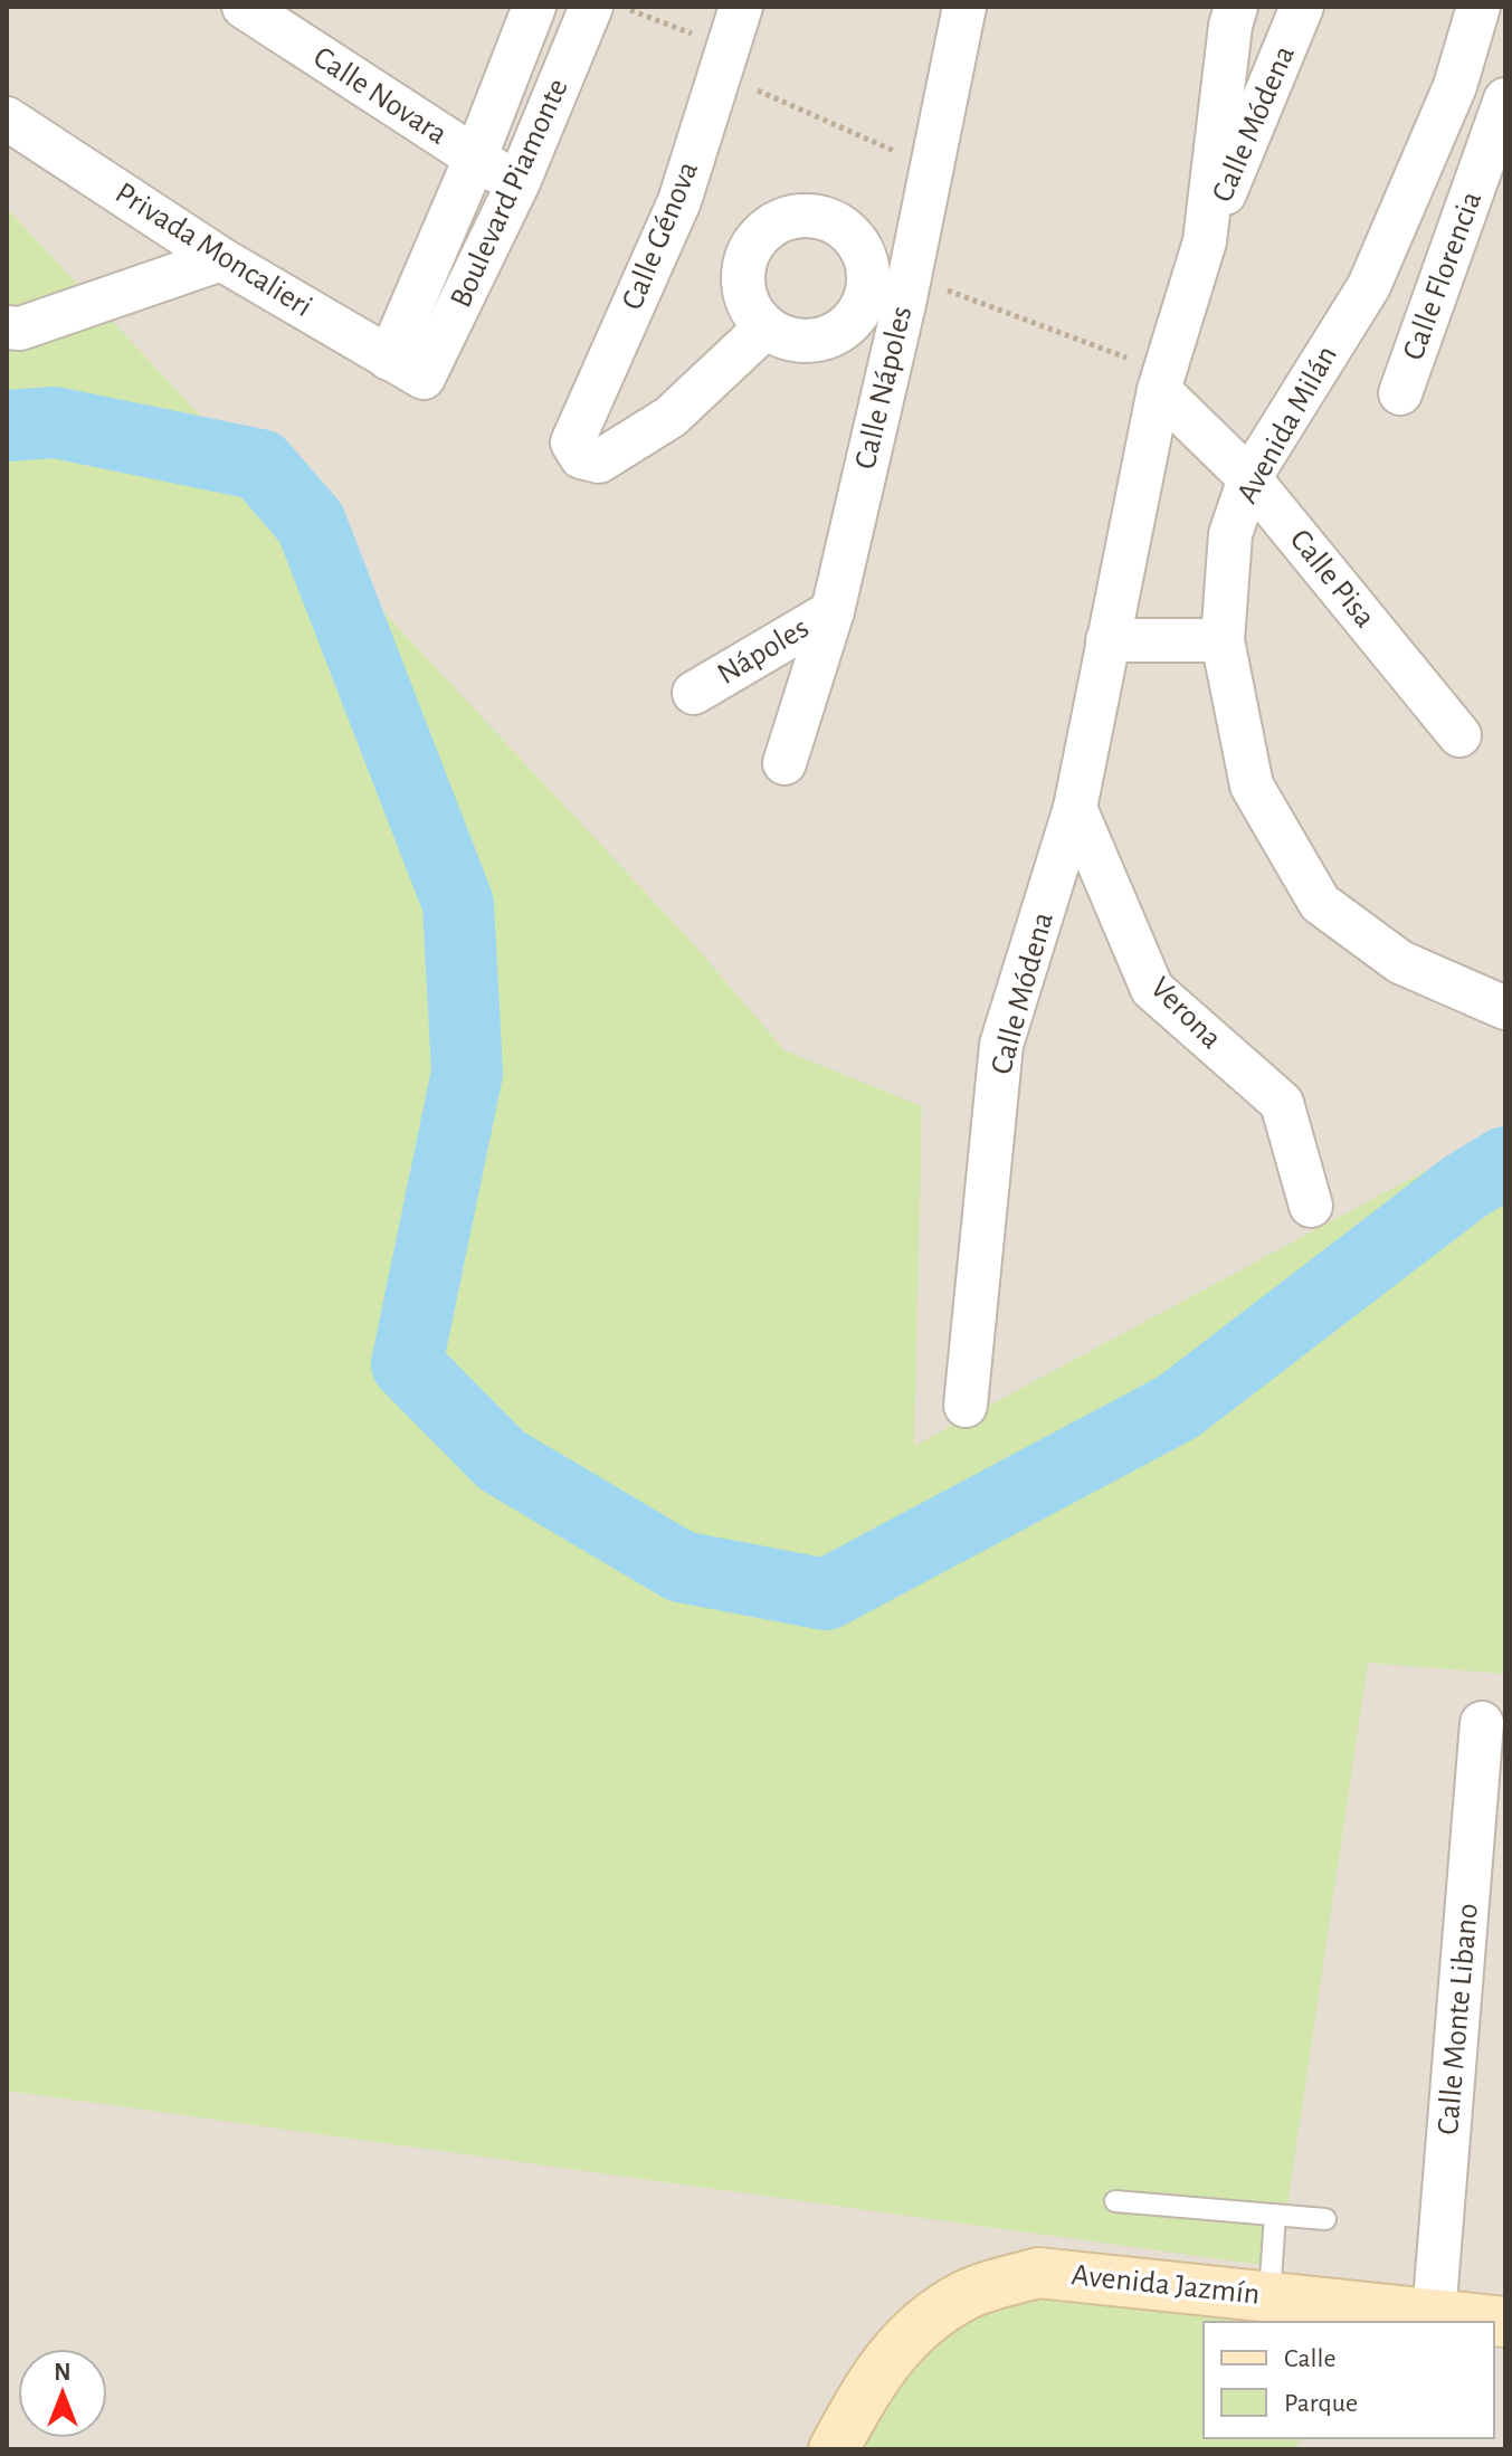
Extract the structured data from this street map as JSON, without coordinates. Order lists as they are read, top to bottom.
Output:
{
  "streets": {
    "street": [
      "Calle Novara",
      "Calle Módena",
      "Boulevard Piamonte",
      "Calle Génova",
      "Privada Moncalieri",
      "Calle Florencia",
      "Calle Nápoles",
      "Avenida Milán",
      "Calle Pisa",
      "Nápoles",
      "Verona",
      "Calle Monte Libano",
      "Avenida Jazmín"
    ]
  },
  "crossings": [
    ["Calle Novara", "Boulevard Piamonte"],
    ["Calle Módena", "Calle Pisa"],
    ["Calle Módena", "Verona"],
    ["Boulevard Piamonte", "Privada Moncalieri"],
    ["Calle Génova", "Calle Nápoles"],
    ["Calle Florencia", "Avenida Milán"],
    ["Calle Nápoles", "Nápoles"],
    ["Avenida Milán", "Calle Pisa"],
    ["Calle Monte Libano", "Avenida Jazmín"]
  ],
  "legend": ["Calle", "Parque"],
  "north": "top"
}
